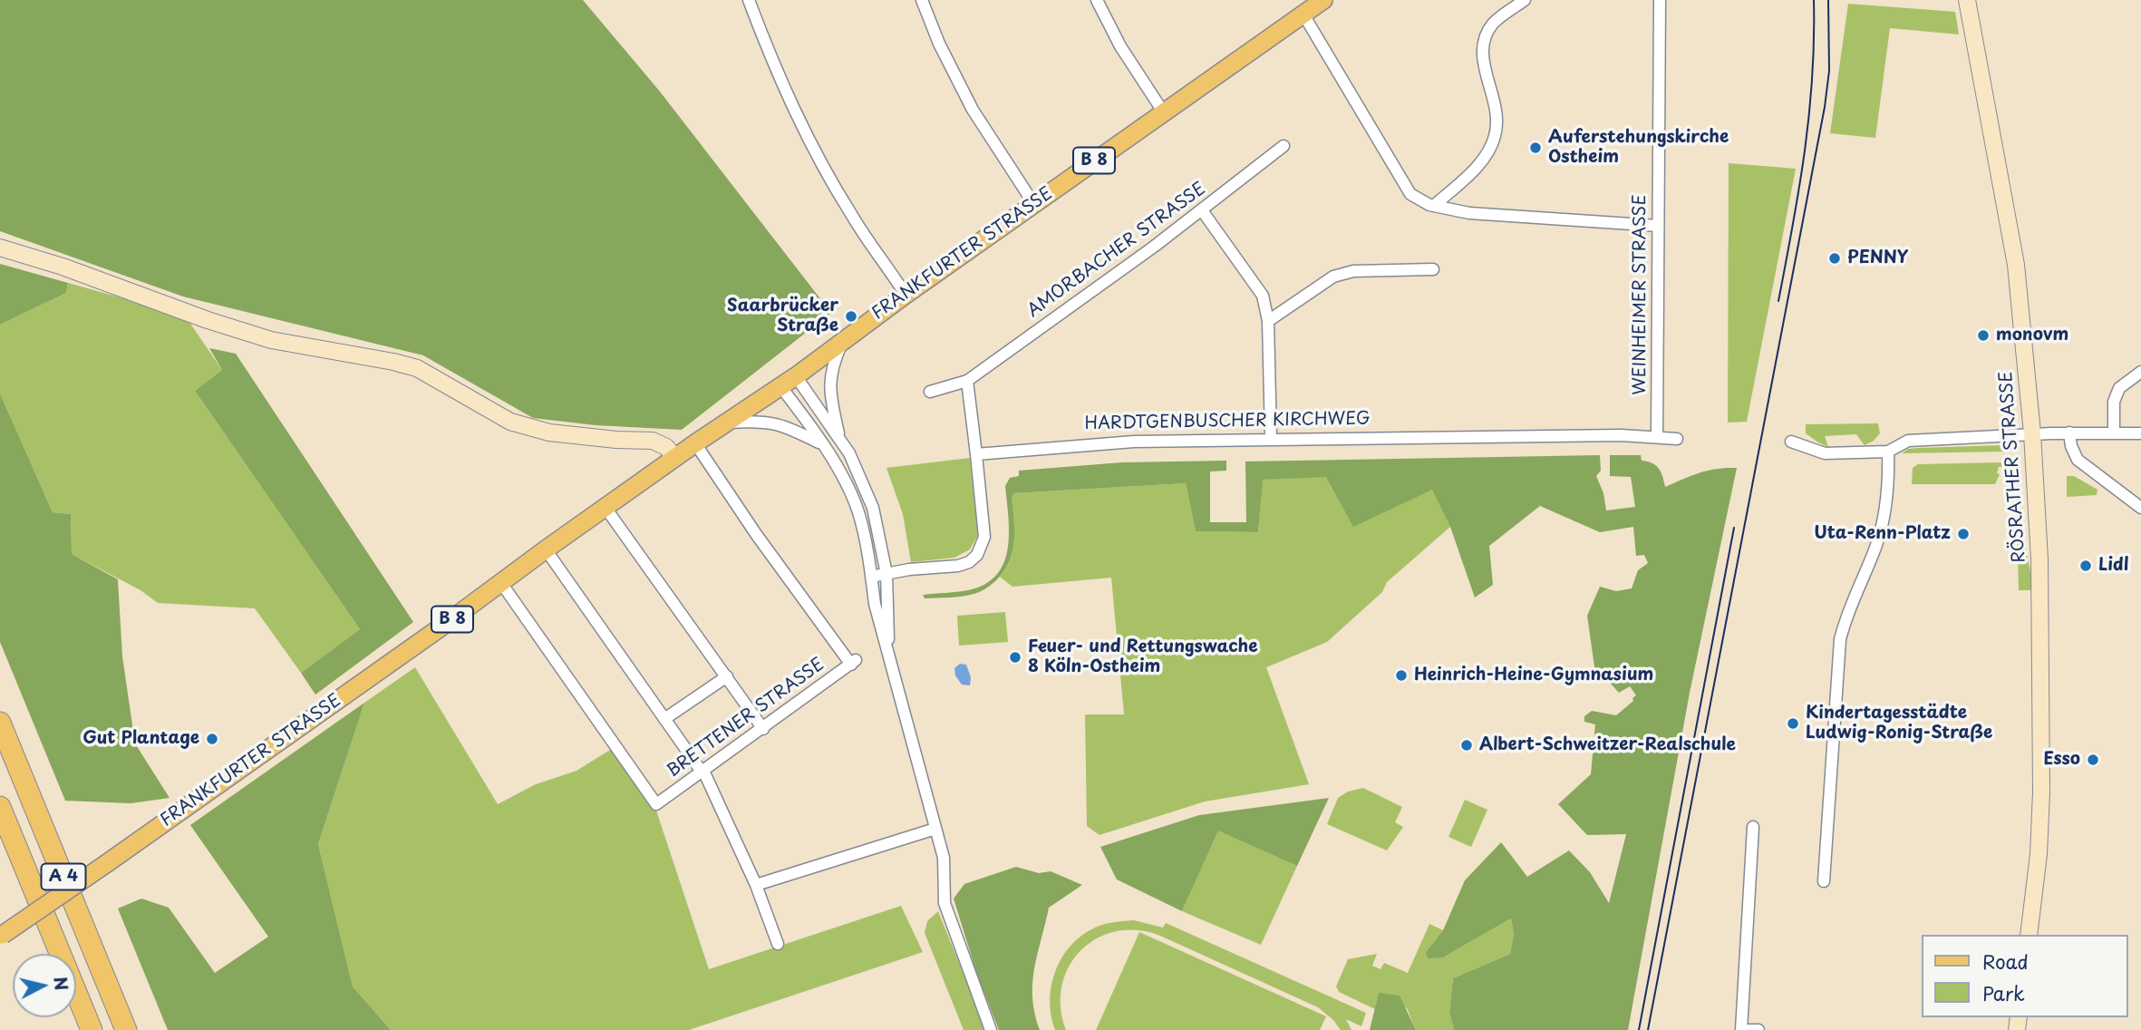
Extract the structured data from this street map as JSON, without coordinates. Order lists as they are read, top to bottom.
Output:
{
  "streets": {
    "highway": ["A 4"],
    "main road": ["B 8", "FRANKFURTER STRASSE", "RÖSRATHER STRASSE"],
    "street": [
      "AMORBACHER STRASSE",
      "WEINHEIMER STRASSE",
      "HARDTGENBUSCHER KIRCHWEG",
      "BRETTENER STRASSE"
    ]
  },
  "crossings": [
    ["FRANKFURTER STRASSE", "BRETTENER STRASSE"],
    ["WEINHEIMER STRASSE", "HARDTGENBUSCHER KIRCHWEG"]
  ],
  "places": [
    "Auferstehungskirche Ostheim",
    "PENNY",
    "Saarbrücker Straße",
    "monovm",
    "Uta-Renn-Platz",
    "Lidl",
    "Feuer- und Rettungswache 8 Köln-Ostheim",
    "Heinrich-Heine-Gymnasium",
    "Kindertagesstädte Ludwig-Ronig-Straße",
    "Gut Plantage",
    "Albert-Schweitzer-Realschule",
    "Esso"
  ],
  "legend": ["Road", "Park"],
  "north": "right"
}
